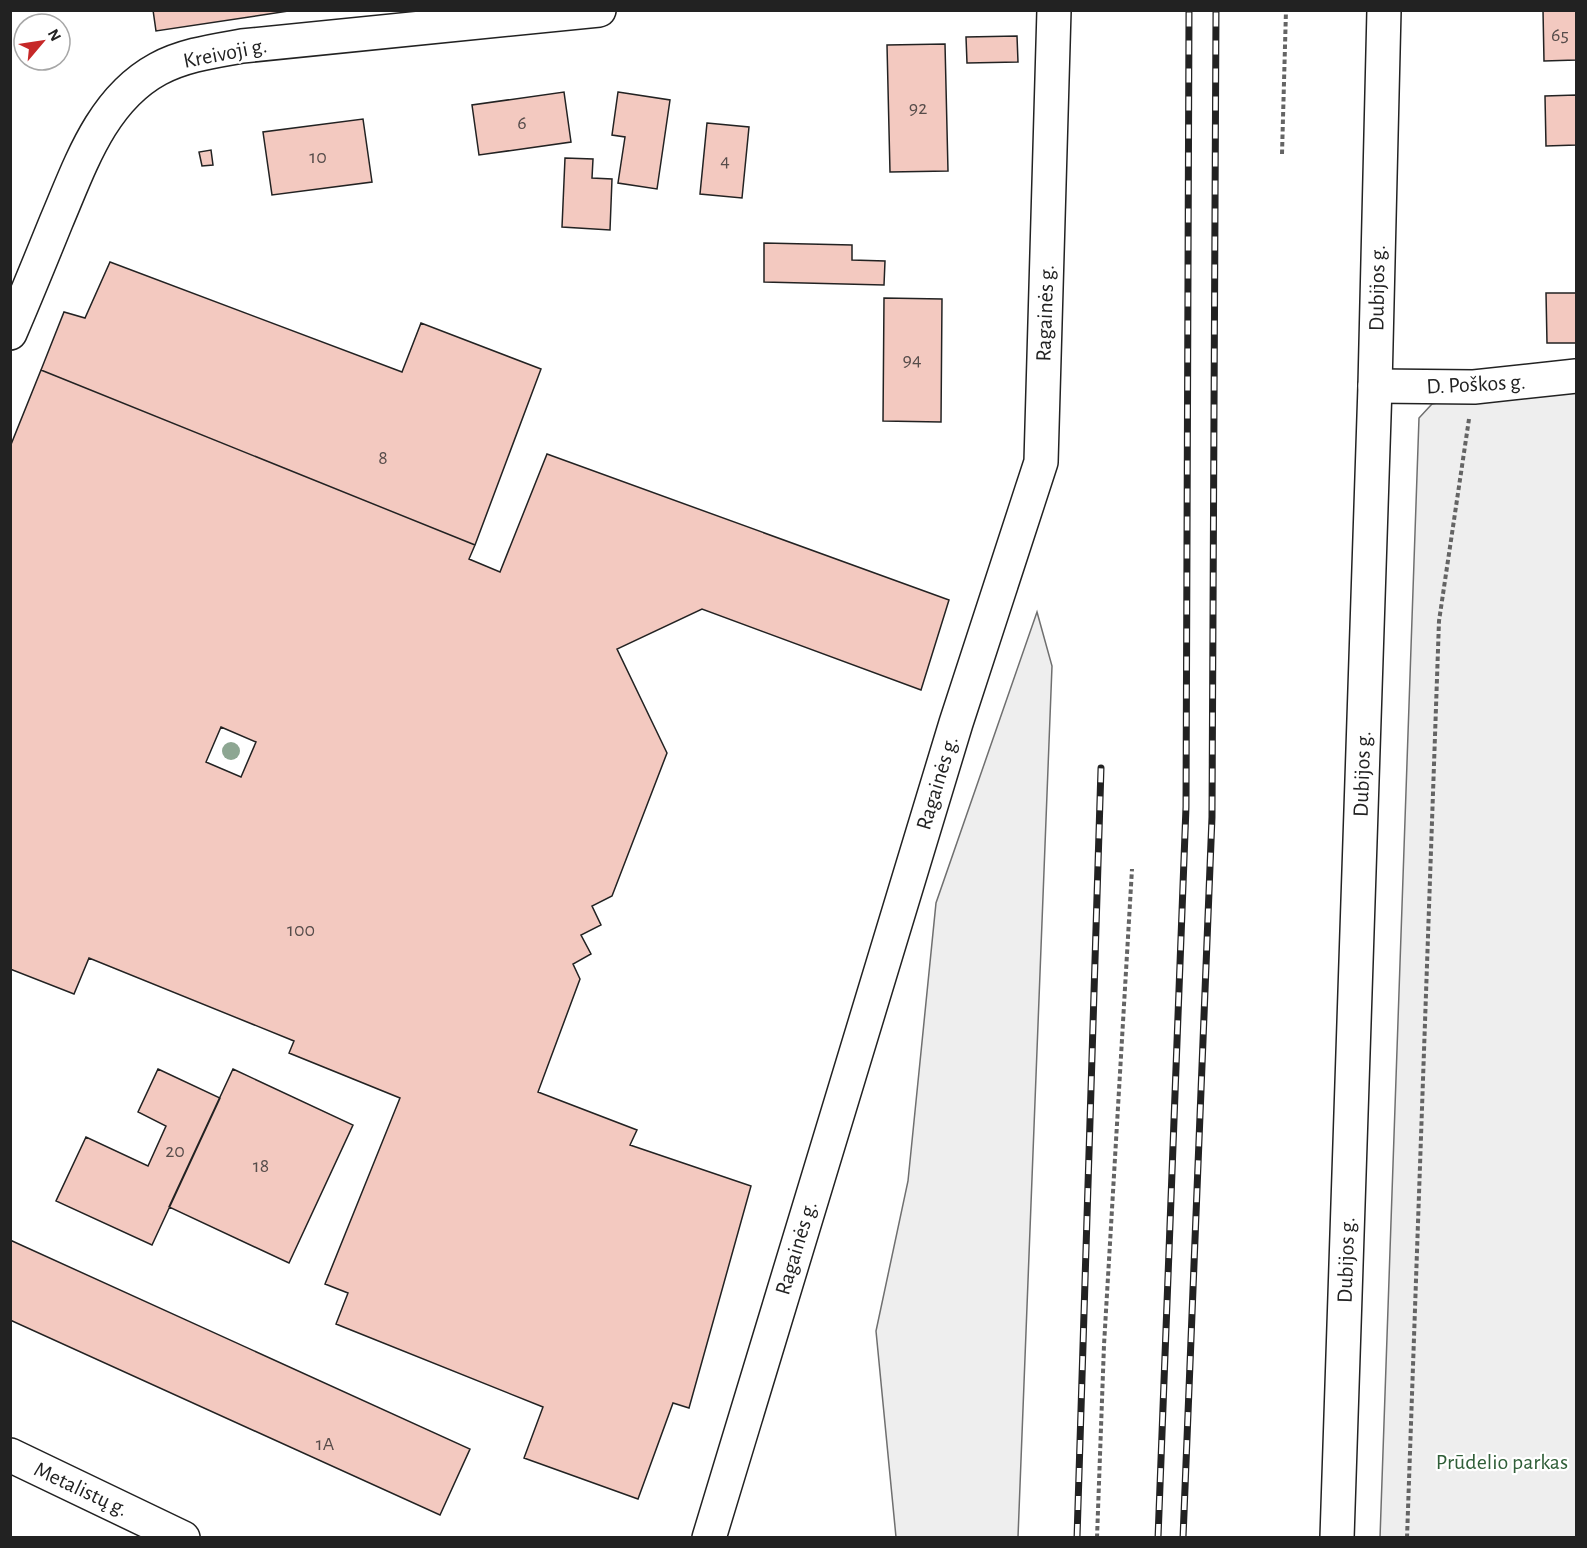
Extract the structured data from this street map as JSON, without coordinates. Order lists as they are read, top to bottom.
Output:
{
  "streets": {
    "street": [
      "Kreivoji g.",
      "Dubijos g.",
      "Ragainės g.",
      "D. Poškos g.",
      "Metalistų g."
    ]
  },
  "crossings": [
    ["Dubijos g.", "D. Poškos g."]
  ],
  "parks": ["Prūdelio parkas"],
  "house_numbers": [
    "65",
    "92",
    "6",
    "10",
    "4",
    "94",
    "8",
    "100",
    "20",
    "18",
    "1A"
  ],
  "north": "top right"
}
